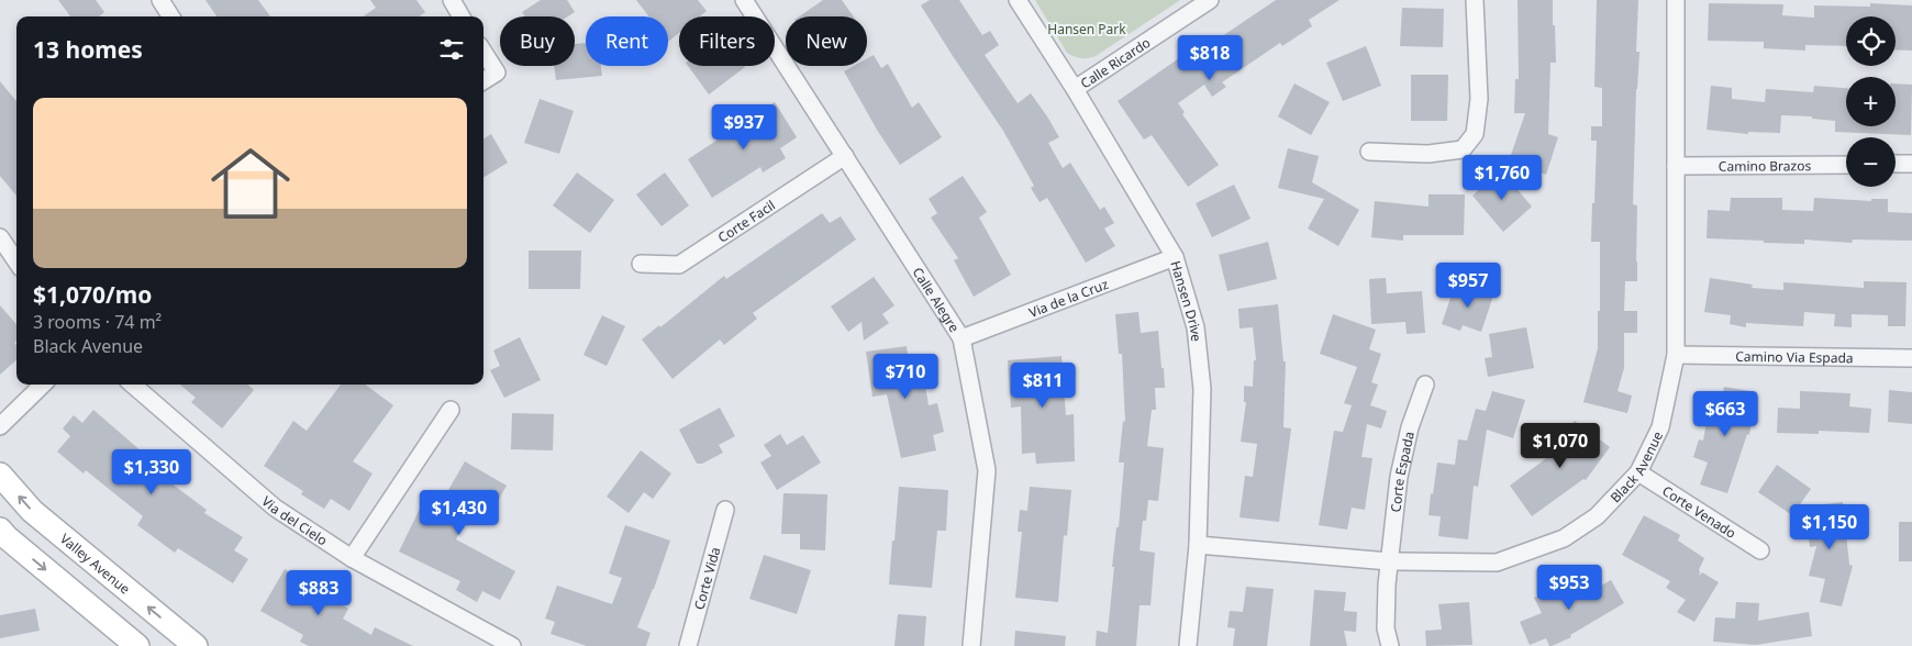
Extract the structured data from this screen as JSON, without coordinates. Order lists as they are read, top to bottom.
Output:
{
  "streets": {
    "main road": ["Valley Avenue"],
    "street": [
      "Calle Ricardo",
      "Camino Brazos",
      "Corte Facil",
      "Via de la Cruz",
      "Calle Alegre",
      "Hansen Drive",
      "Camino Via Espada",
      "Black Avenue",
      "Corte Espada",
      "Corte Venado",
      "Via del Cielo",
      "Corte Vida"
    ]
  },
  "crossings": [
    ["Calle Ricardo", "Hansen Drive"],
    ["Camino Brazos", "Black Avenue"],
    ["Corte Facil", "Calle Alegre"],
    ["Via de la Cruz", "Calle Alegre"],
    ["Via de la Cruz", "Hansen Drive"],
    ["Hansen Drive", "Black Avenue"],
    ["Camino Via Espada", "Black Avenue"],
    ["Black Avenue", "Corte Espada"],
    ["Black Avenue", "Corte Venado"]
  ],
  "parks": ["Hansen Park"],
  "page": {
    "map_buttons": ["+", "−"],
    "chip": [
      "Buy",
      "Rent",
      "Filters",
      "New"
    ],
    "heading": "13 homes",
    "price": [
      "$818",
      "$937",
      "$1,760",
      "$957",
      "$710",
      "$811",
      "$663",
      "$1,070",
      "$1,330",
      "$1,430",
      "$1,150",
      "$953",
      "$883"
    ],
    "list": [
      {
        "name": "$1,070/mo",
        "note": "3 rooms · 74 m² · Black Avenue"
      }
    ]
  }
}
